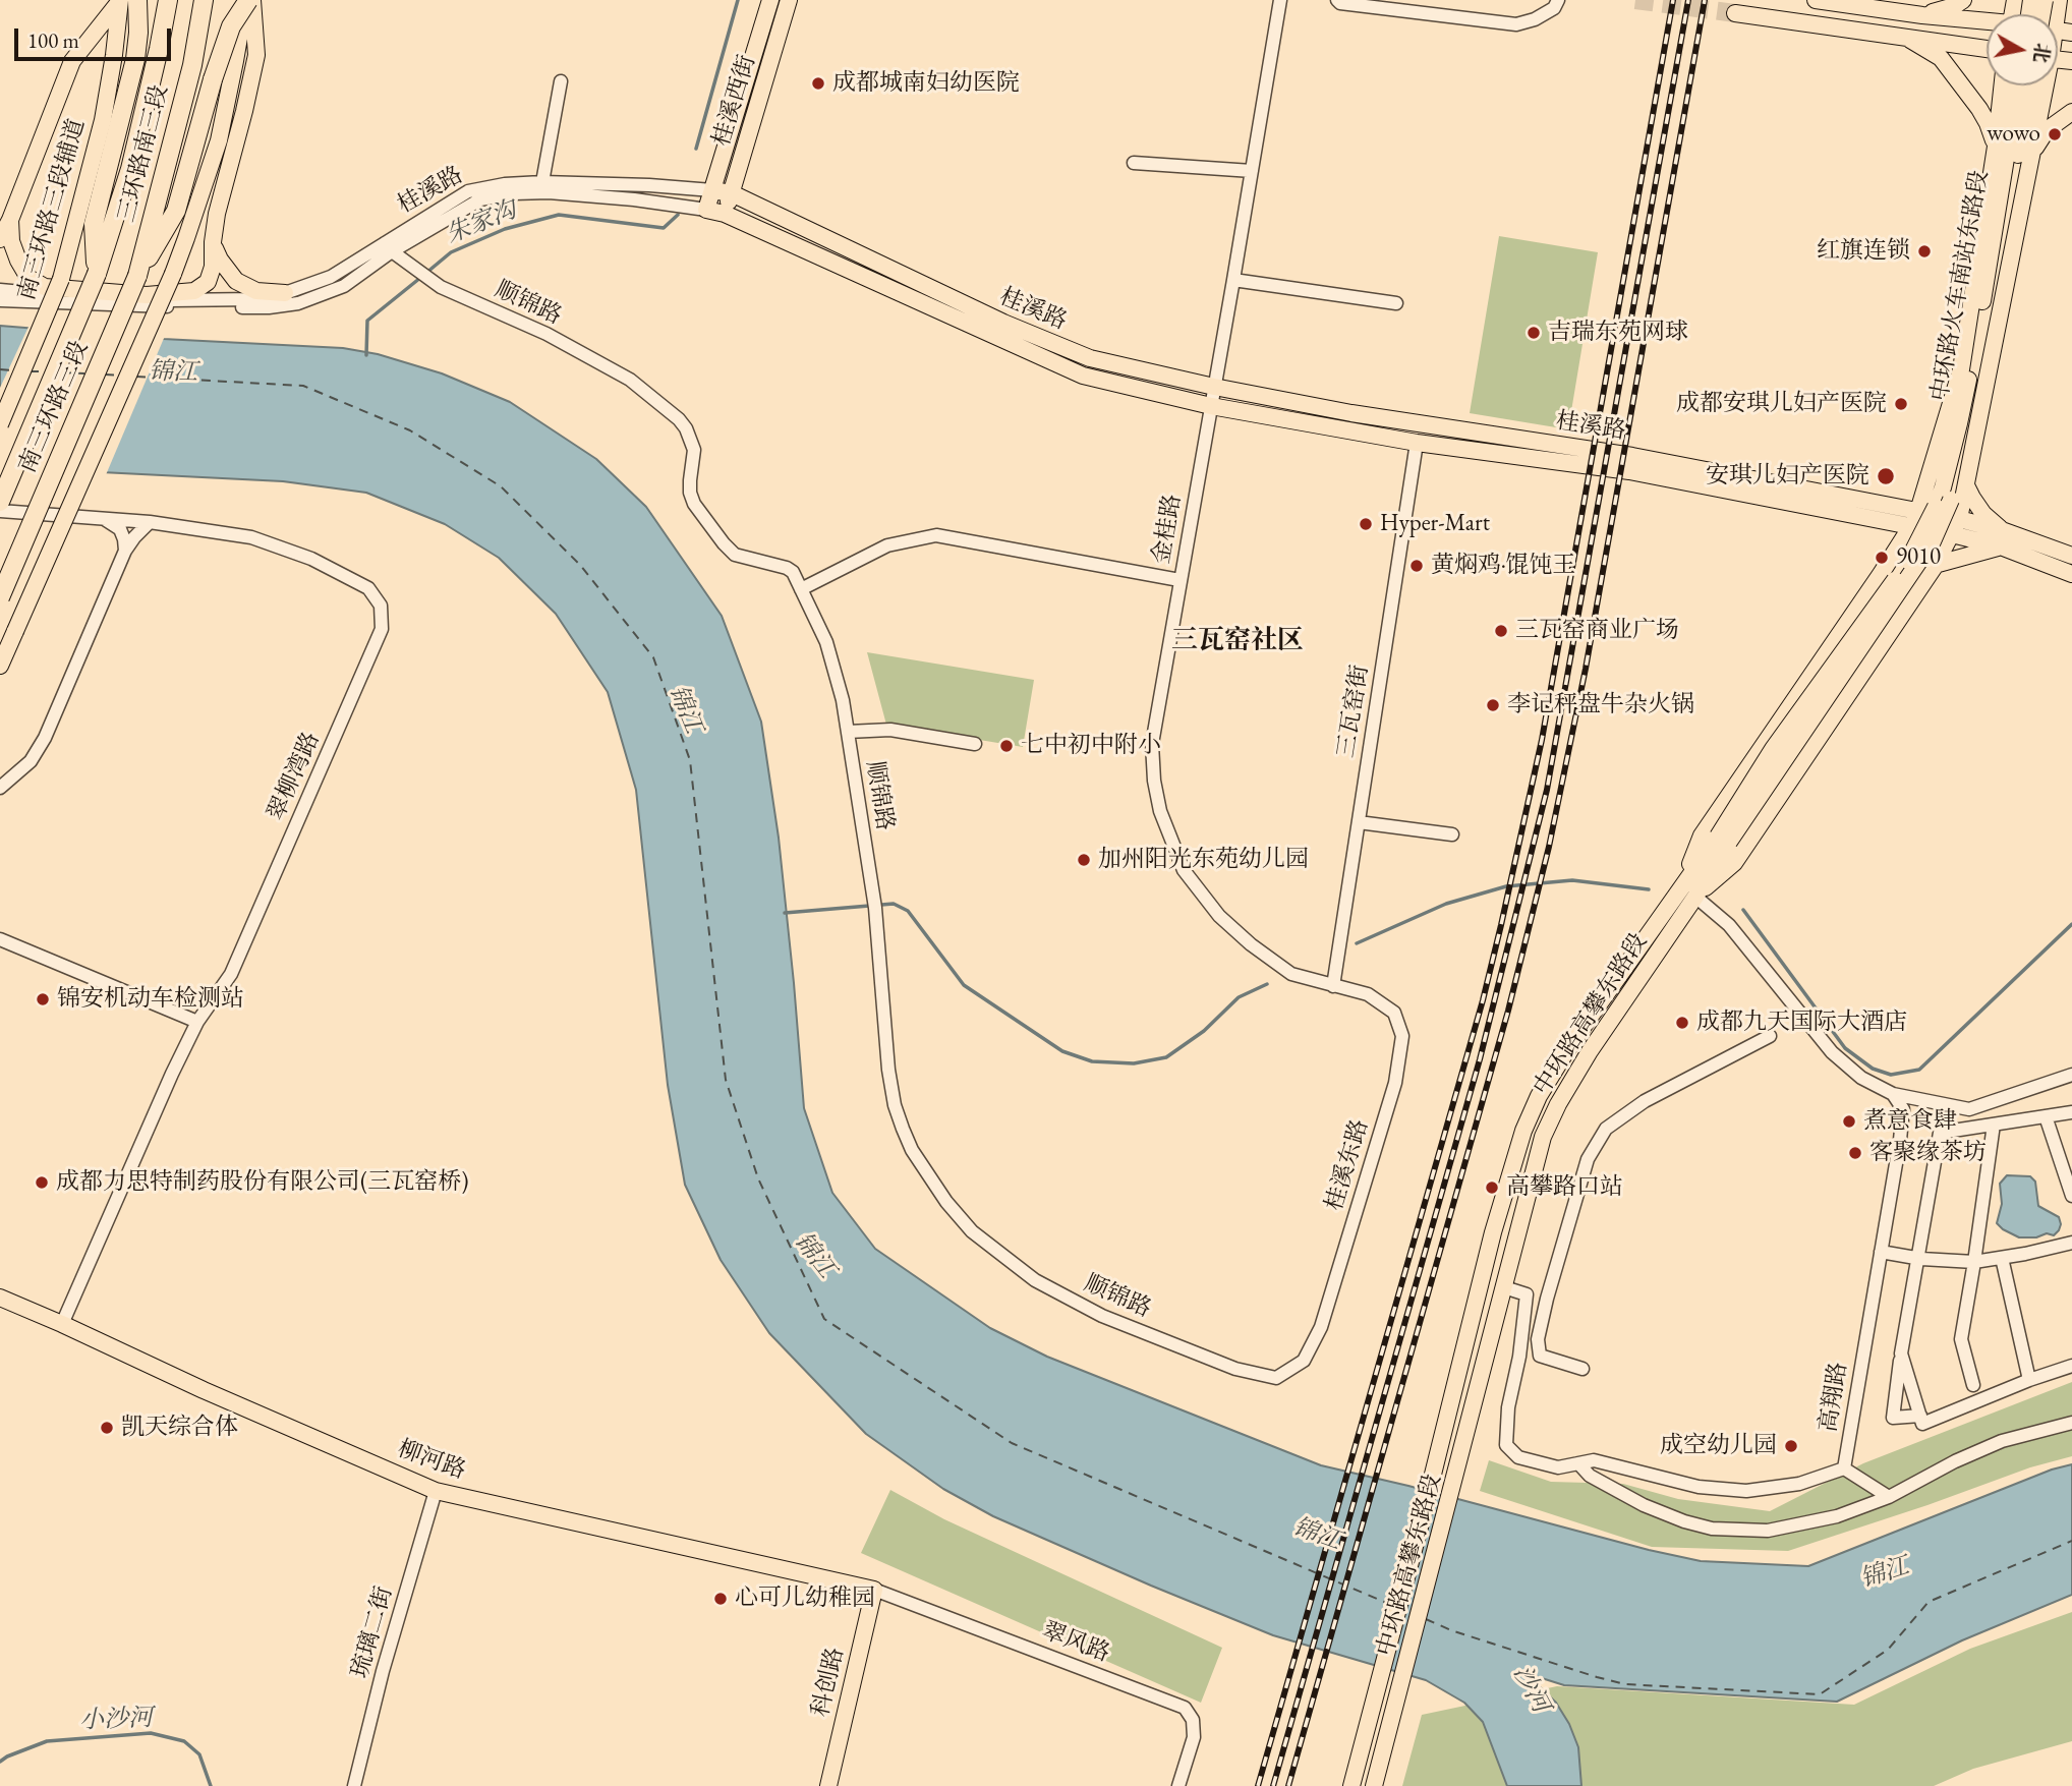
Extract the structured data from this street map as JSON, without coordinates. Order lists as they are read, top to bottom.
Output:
{
  "streets": {
    "highway": ["三环路南三段", "南三环路三段"],
    "main road": [
      "桂溪西街",
      "桂溪路",
      "南三环路三段辅道",
      "中环路火车南站东路段",
      "中环路高攀东路段",
      "柳河路",
      "科创路"
    ],
    "street": [
      "顺锦路",
      "金桂路",
      "三瓦窑街",
      "翠柳湾路",
      "桂溪东路",
      "高翔路",
      "琉璃二街",
      "翠风路"
    ]
  },
  "crossings": [
    ["桂溪西街", "桂溪路"],
    ["三环路南三段", "南三环路三段"],
    ["桂溪路", "顺锦路"],
    ["桂溪路", "金桂路"],
    ["桂溪路", "三瓦窑街"],
    ["中环路火车南站东路段", "中环路高攀东路段"],
    ["顺锦路", "桂溪东路"],
    ["金桂路", "三瓦窑街"],
    ["金桂路", "桂溪东路"],
    ["三瓦窑街", "桂溪东路"],
    ["翠柳湾路", "柳河路"],
    ["中环路高攀东路段", "高翔路"],
    ["柳河路", "琉璃二街"],
    ["柳河路", "翠风路"],
    ["柳河路", "科创路"],
    ["翠风路", "科创路"]
  ],
  "districts": ["三瓦窑社区"],
  "water": [
    "朱家沟",
    "锦江",
    "沙河",
    "小沙河"
  ],
  "places": [
    "成都城南妇幼医院",
    "wowo",
    "红旗连锁",
    "吉瑞东苑网球",
    "成都安琪儿妇产医院",
    "安琪儿妇产医院",
    "Hyper-Mart",
    "9010",
    "黄焖鸡·馄饨王",
    "三瓦窑商业广场",
    "李记秤盘牛杂火锅",
    "七中初中附小",
    "加州阳光东苑幼儿园",
    "锦安机动车检测站",
    "成都九天国际大酒店",
    "煮意食肆",
    "客聚缘茶坊",
    "成都力思特制药股份有限公司(三瓦窑桥)",
    "高攀路口站",
    "凯天综合体",
    "成空幼儿园",
    "心可儿幼稚园"
  ],
  "scale_bar": "100 m",
  "north": "right"
}
